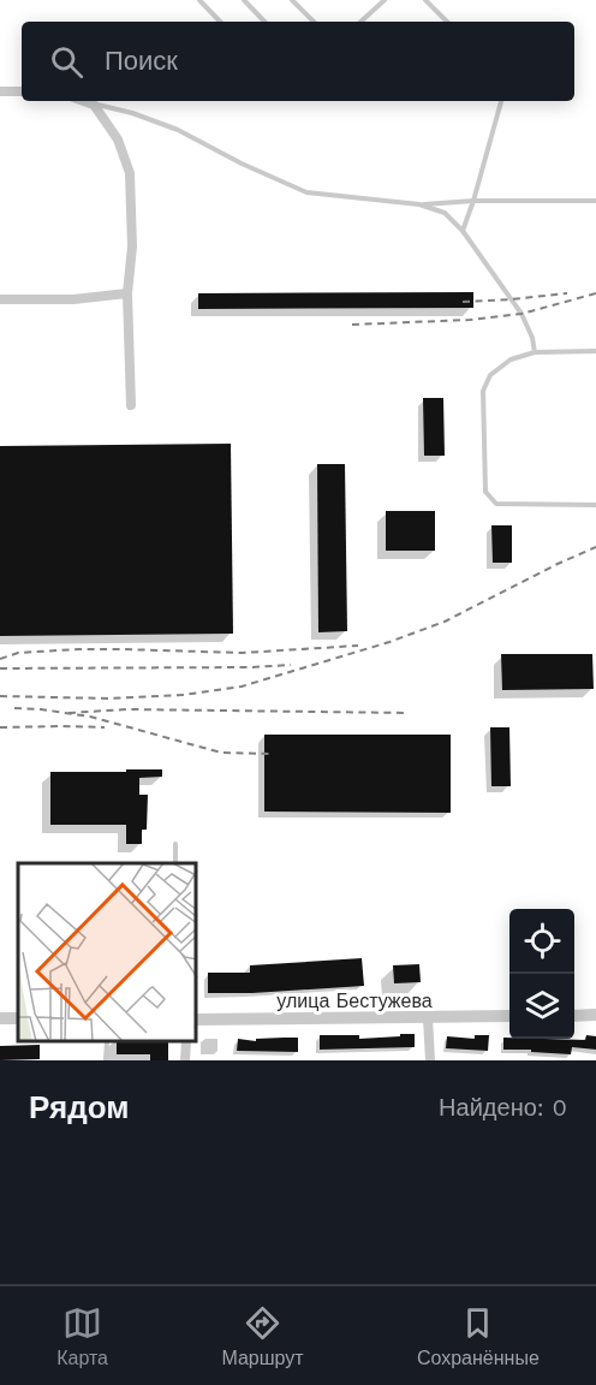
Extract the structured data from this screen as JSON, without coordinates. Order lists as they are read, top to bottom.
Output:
{
  "streets": {
    "street": ["улица Бестужева"]
  },
  "page": {
    "search": "Поиск",
    "heading": ["Рядом", "Найдено: 0"],
    "nav": ["Карта", "Маршрут", "Сохранённые"]
  }
}
